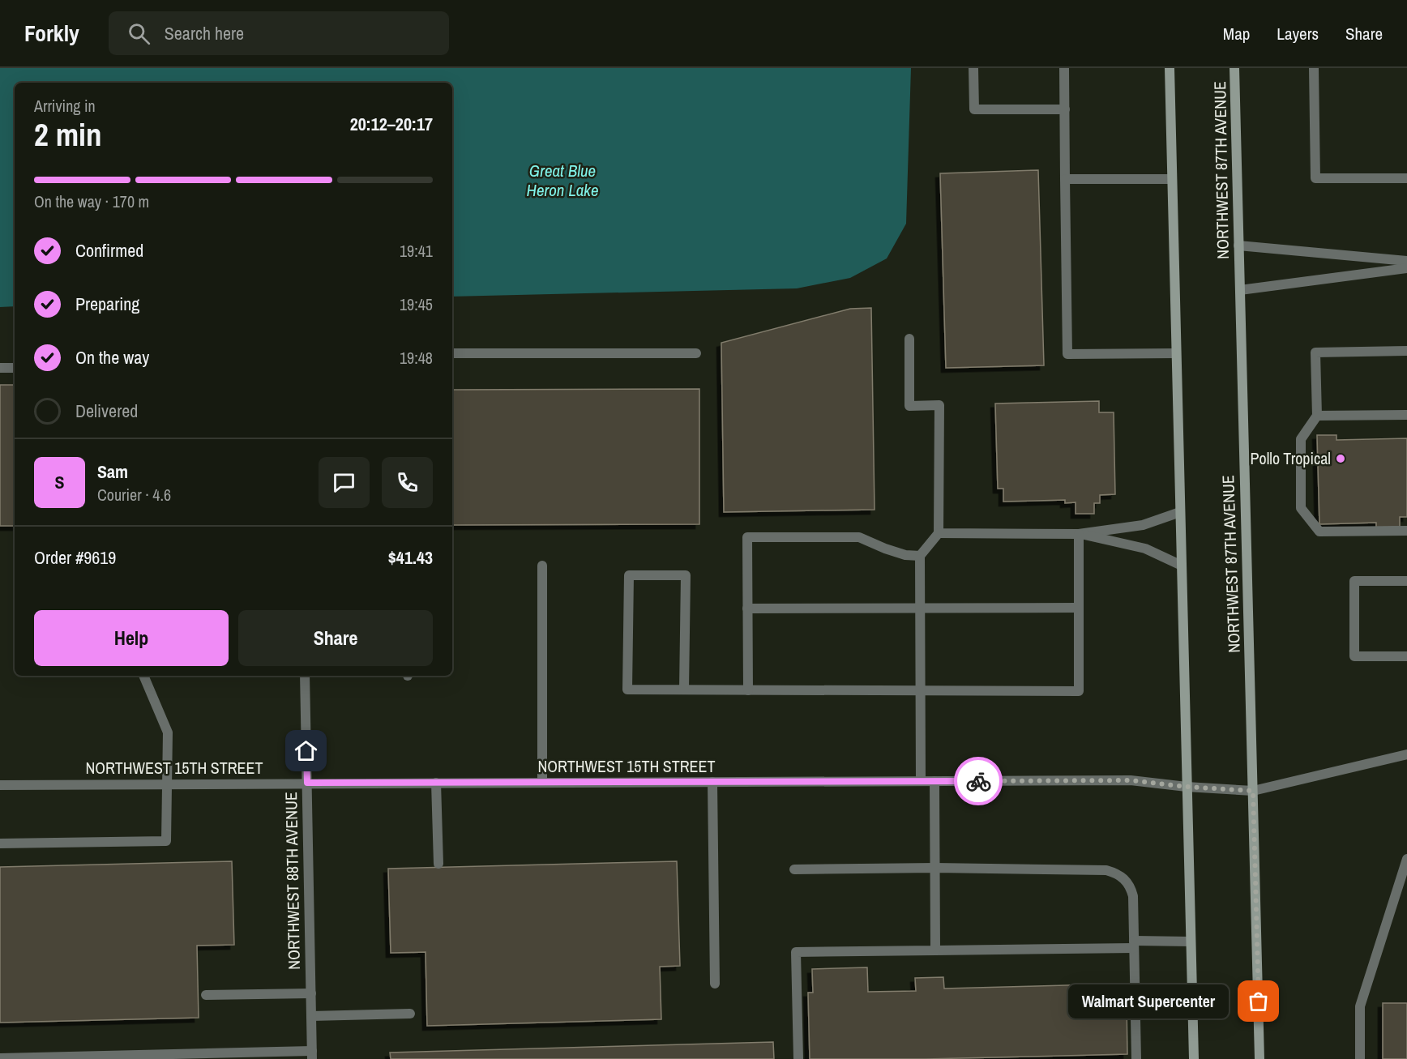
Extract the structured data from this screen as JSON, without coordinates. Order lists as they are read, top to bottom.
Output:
{
  "streets": {
    "main road": ["NORTHWEST 87TH AVENUE"],
    "street": ["NORTHWEST 15TH STREET", "NORTHWEST 88TH AVENUE"]
  },
  "crossings": [
    ["NORTHWEST 87TH AVENUE", "NORTHWEST 15TH STREET"],
    ["NORTHWEST 15TH STREET", "NORTHWEST 88TH AVENUE"]
  ],
  "water": ["Great Blue Heron Lake"],
  "places": ["Pollo Tropical", "Walmart Supercenter"],
  "page": {
    "header": "Forkly",
    "search": "Search here",
    "nav": ["Map", "Layers", "Share"],
    "heading": ["2 min", "Arriving in", "20:12–20:17"],
    "panel": [
      "Sam",
      "Courier · 4.6",
      "Order #9619",
      "$41.43"
    ],
    "bar": "On the way · 170 m",
    "list": [
      ["Confirmed", "19:41"],
      ["Preparing", "19:45"],
      ["On the way", "19:48"],
      "Delivered"
    ],
    "round": "S",
    "buttons": ["Help", "Share"],
    "bubble": "Walmart Supercenter"
  }
}
